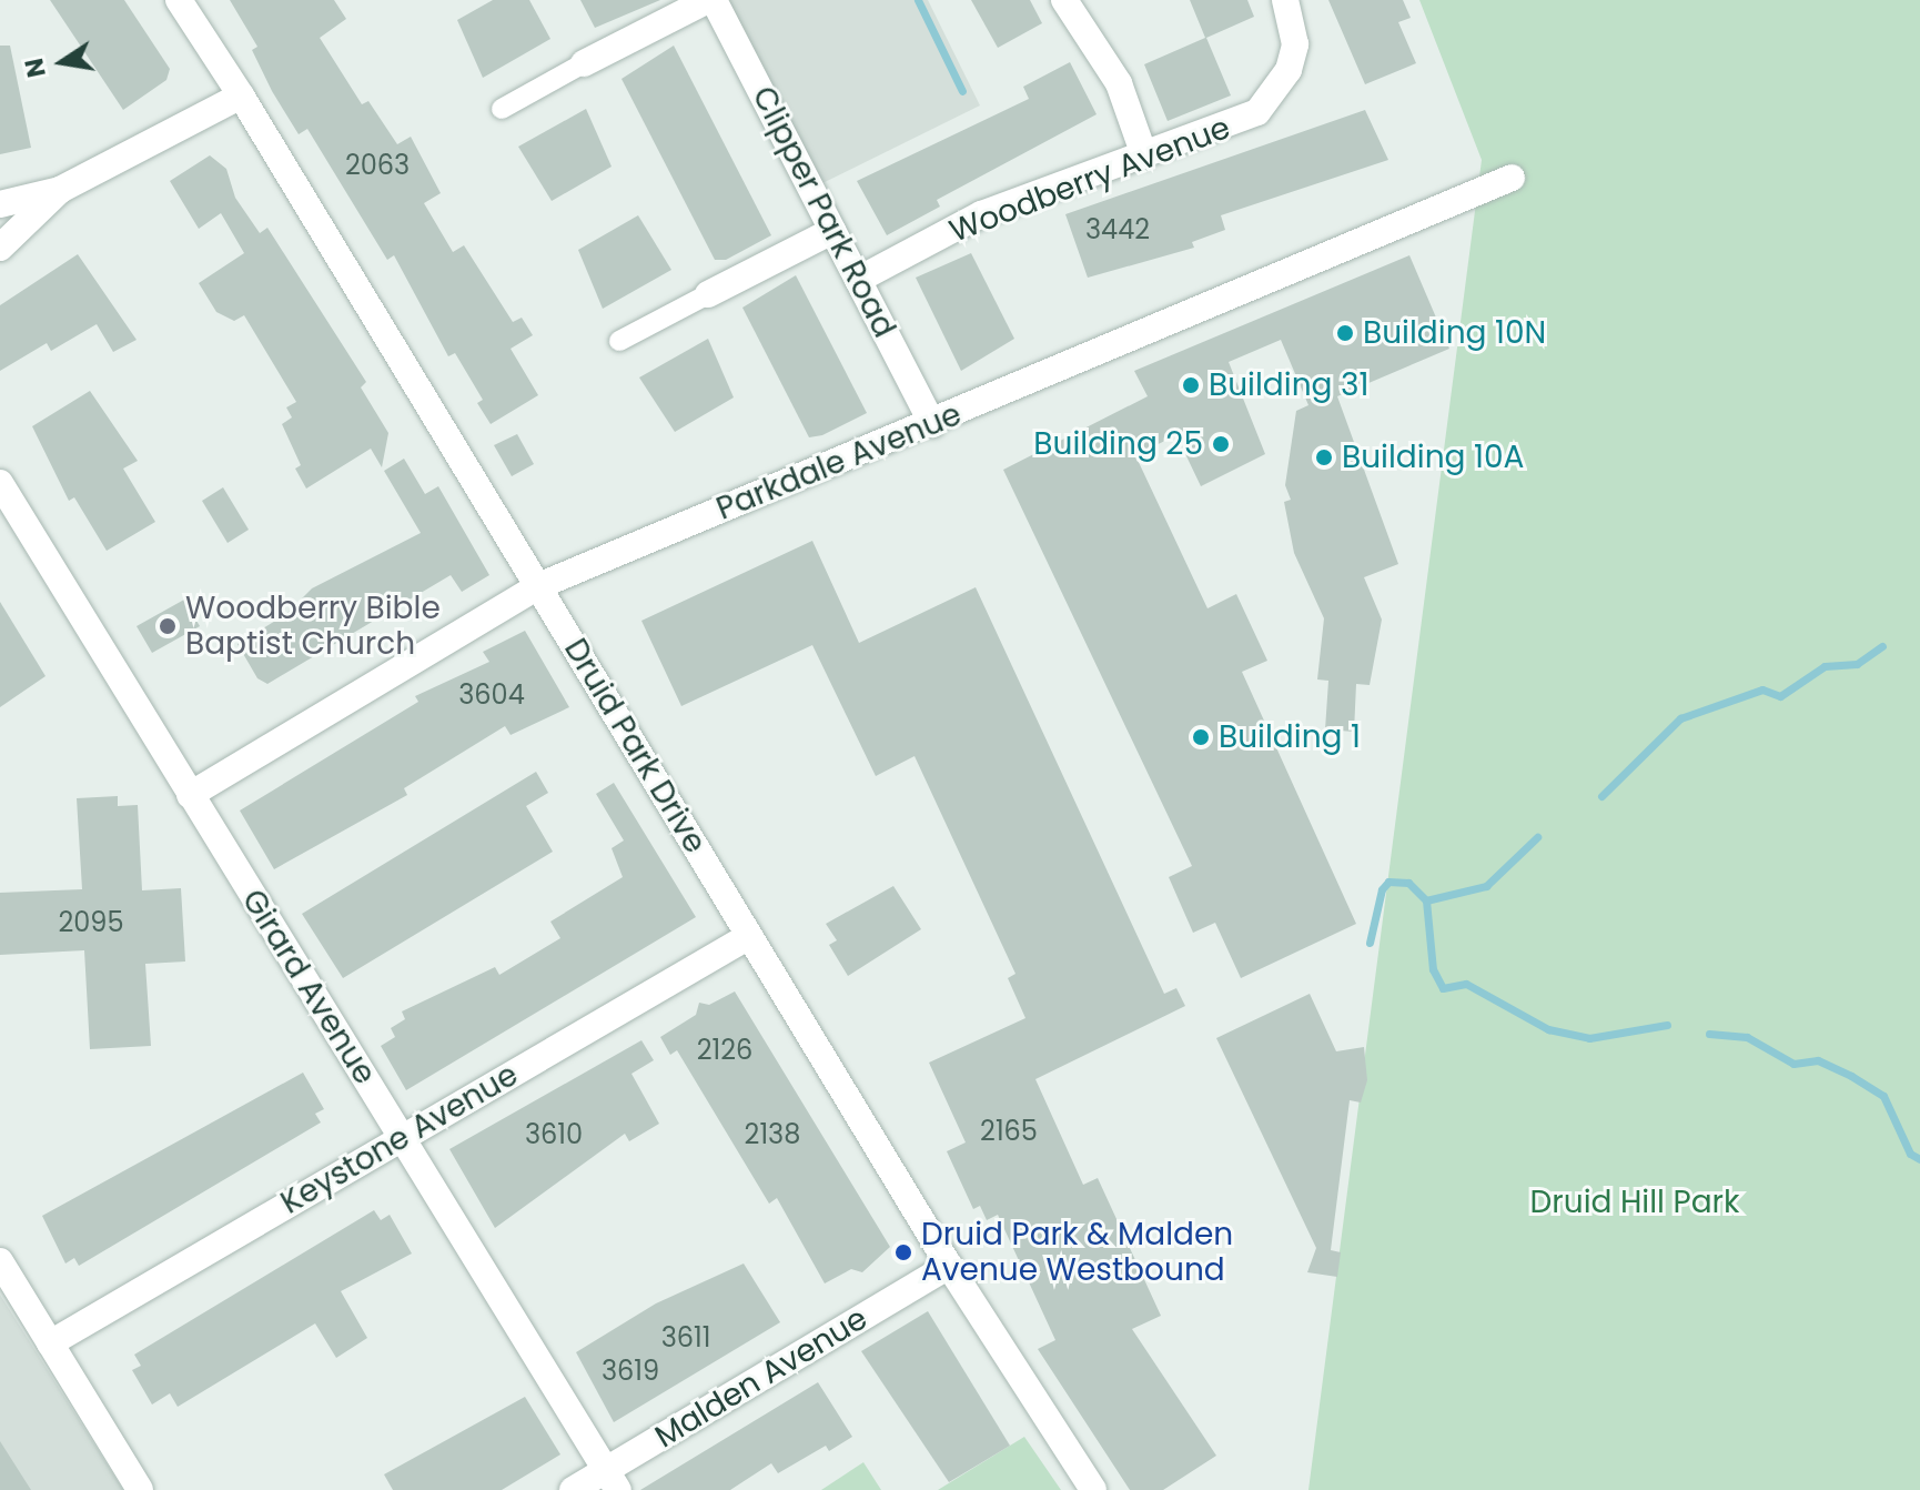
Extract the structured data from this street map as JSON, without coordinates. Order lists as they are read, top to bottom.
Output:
{
  "streets": {
    "street": [
      "Woodberry Avenue",
      "Clipper Park Road",
      "Parkdale Avenue",
      "Druid Park Drive",
      "Girard Avenue",
      "Keystone Avenue",
      "Malden Avenue"
    ]
  },
  "crossings": [
    ["Woodberry Avenue", "Clipper Park Road"],
    ["Clipper Park Road", "Parkdale Avenue"],
    ["Parkdale Avenue", "Druid Park Drive"],
    ["Parkdale Avenue", "Girard Avenue"],
    ["Druid Park Drive", "Keystone Avenue"],
    ["Druid Park Drive", "Malden Avenue"],
    ["Girard Avenue", "Keystone Avenue"],
    ["Girard Avenue", "Malden Avenue"]
  ],
  "parks": ["Druid Hill Park"],
  "places": [
    "Building 10N",
    "Building 31",
    "Building 25",
    "Building 10A",
    "Woodberry Bible Baptist Church",
    "Building 1",
    "Druid Park & Malden Avenue Westbound"
  ],
  "house_numbers": [
    "2063",
    "3442",
    "3604",
    "2095",
    "2126",
    "2165",
    "3610",
    "2138",
    "3611",
    "3619"
  ],
  "north": "left"
}
